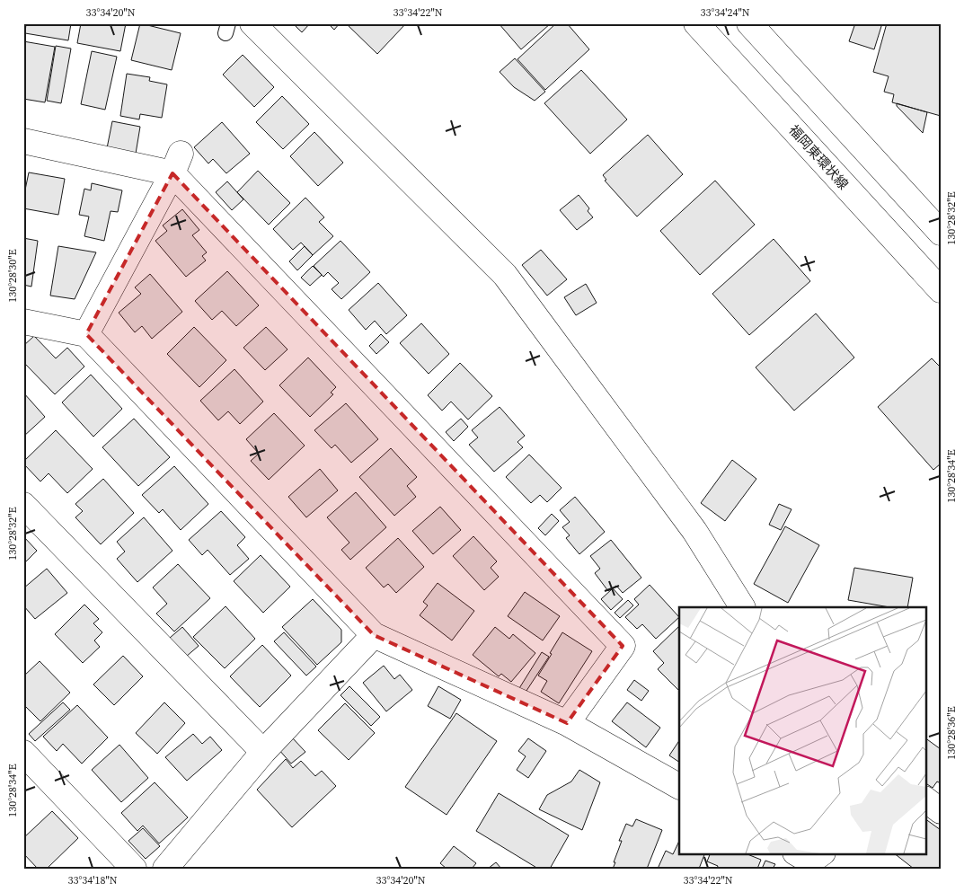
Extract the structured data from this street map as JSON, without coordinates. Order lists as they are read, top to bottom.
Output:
{
  "streets": {
    "street": ["福岡東環状線"]
  },
  "coordinates": [
    "33°34'20\"N",
    "33°34'22\"N",
    "33°34'24\"N",
    "130°28'32\"E",
    "130°28'30\"E",
    "130°28'34\"E",
    "130°28'36\"E",
    "33°34'18\"N"
  ]
}
